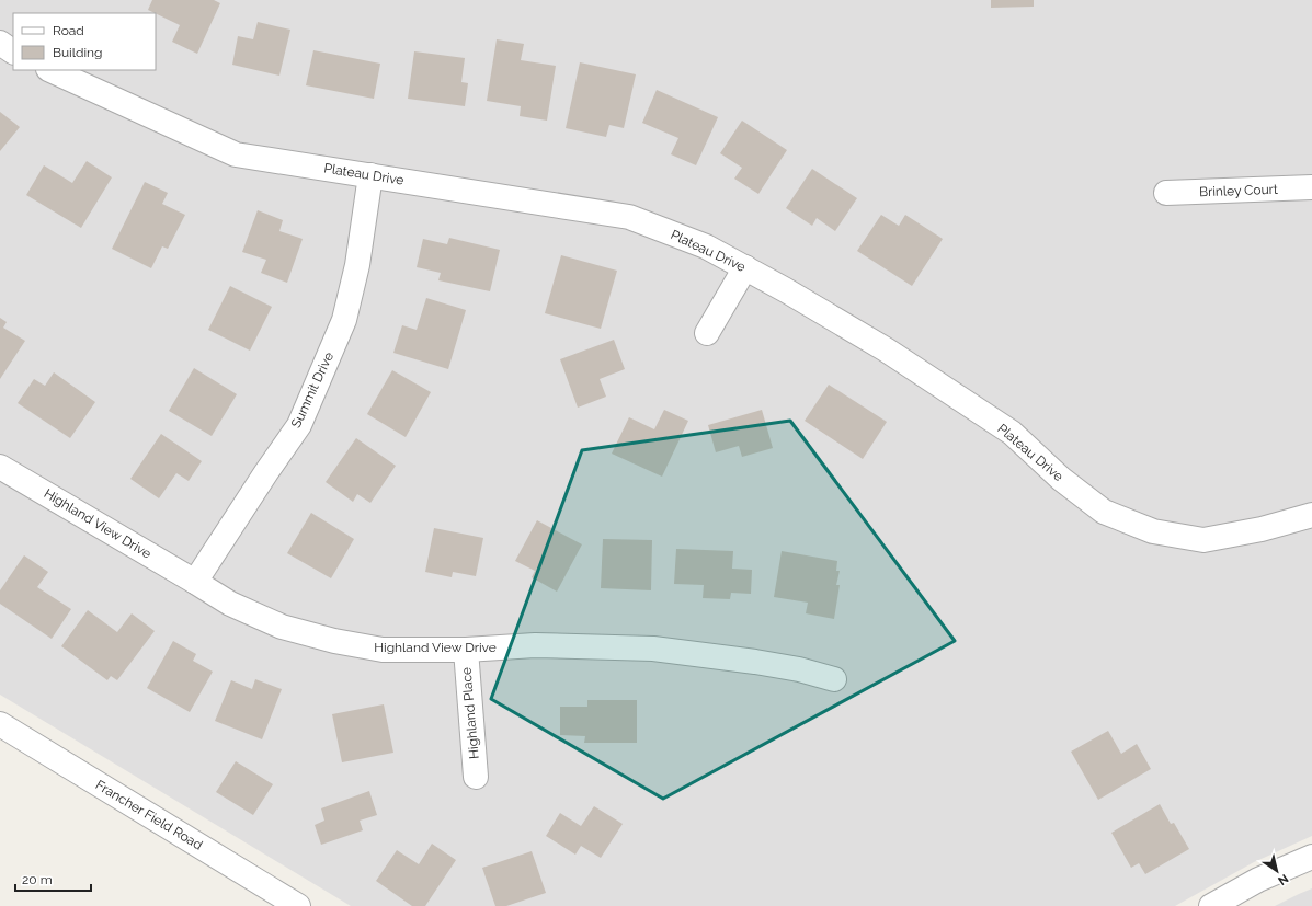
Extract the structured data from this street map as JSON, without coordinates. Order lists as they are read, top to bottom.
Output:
{
  "streets": {
    "street": [
      "Plateau Drive",
      "Brinley Court",
      "Summit Drive",
      "Highland View Drive",
      "Highland Place",
      "Francher Field Road"
    ]
  },
  "crossings": [
    ["Plateau Drive", "Summit Drive"],
    ["Summit Drive", "Highland View Drive"],
    ["Highland View Drive", "Highland Place"]
  ],
  "legend": ["Road", "Building"],
  "scale_bar": "20 m",
  "north": "bottom right"
}
